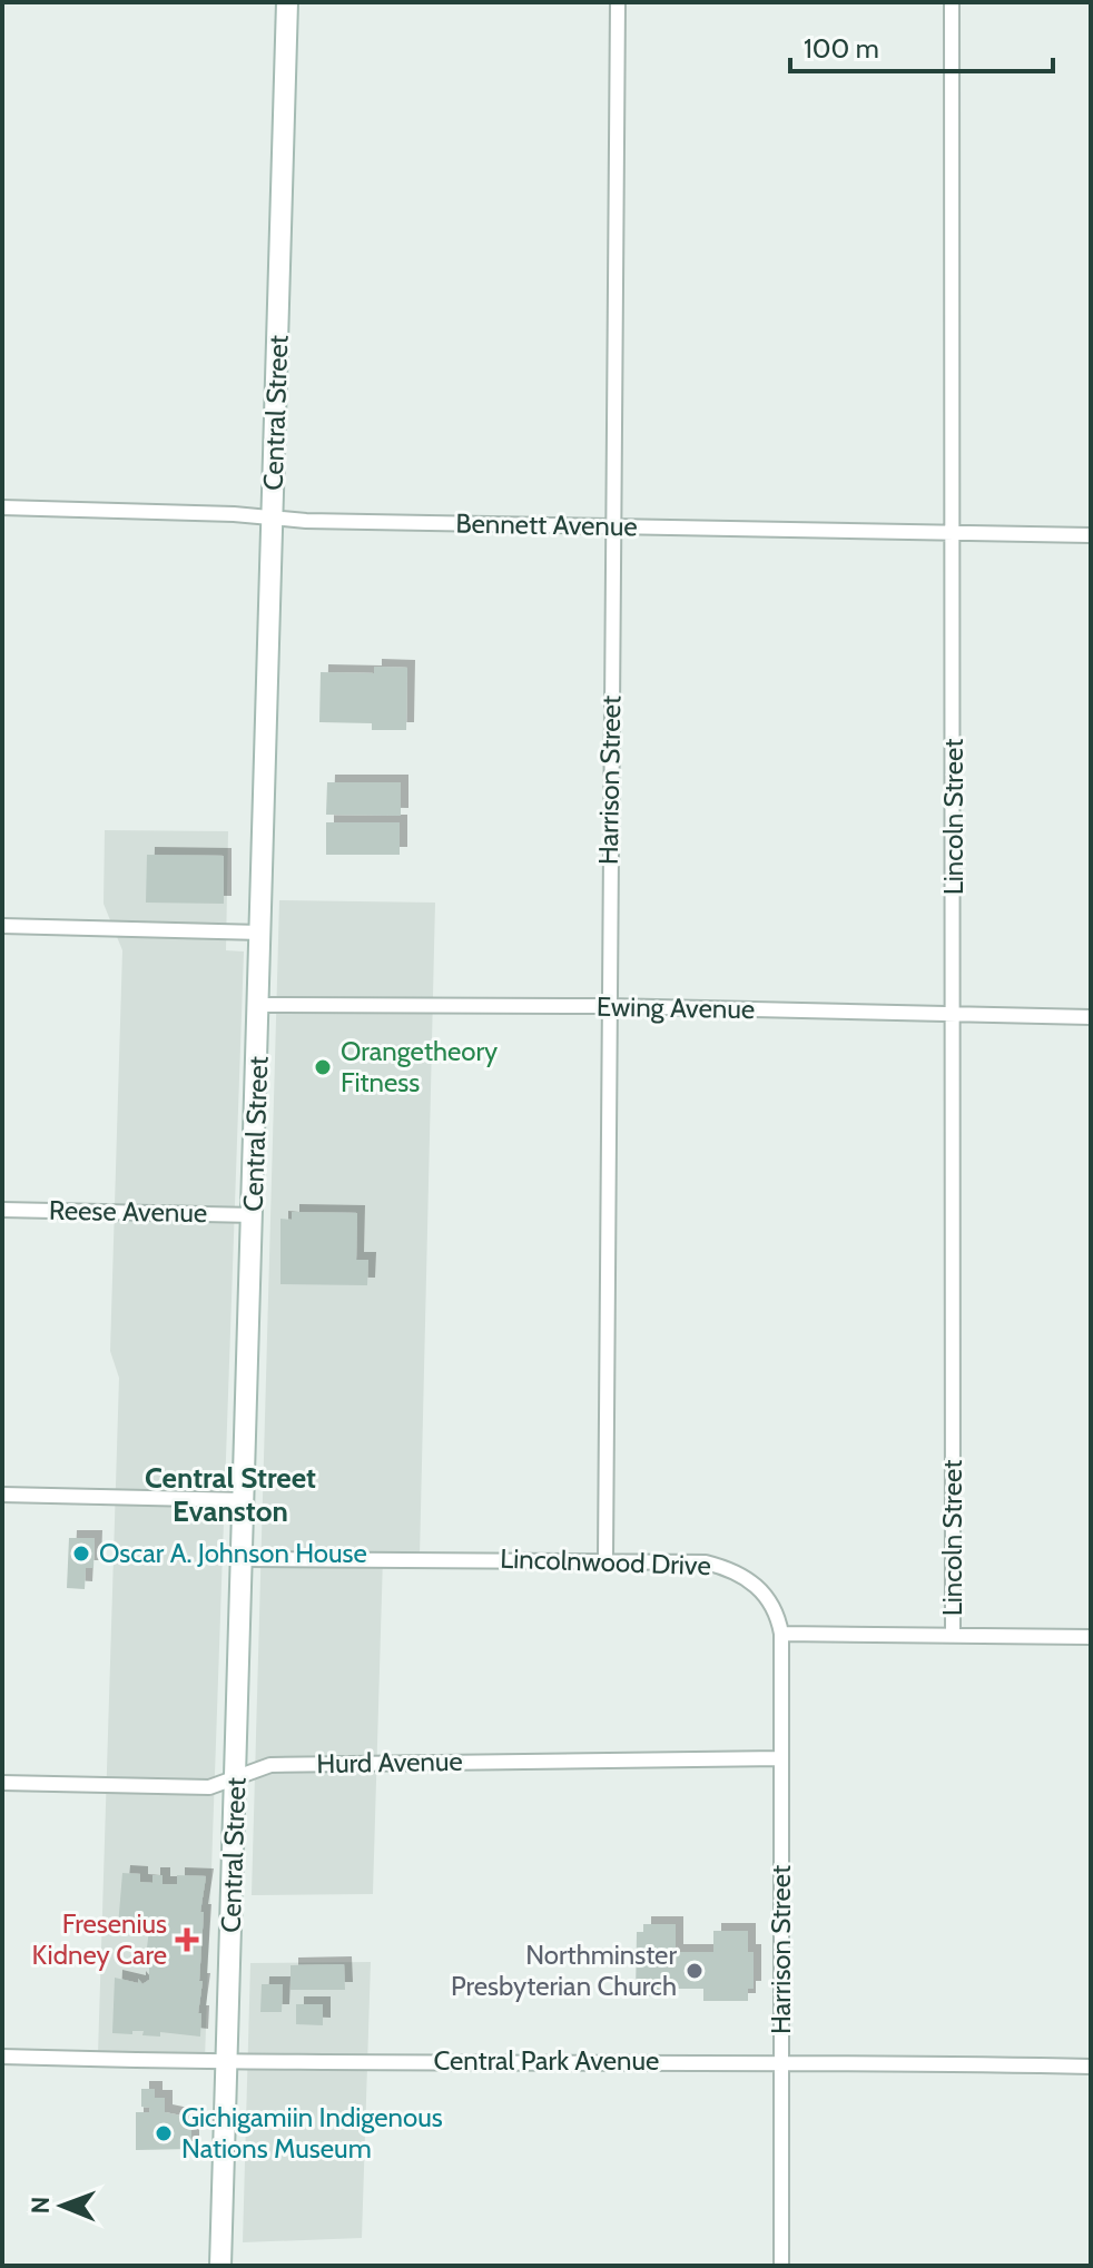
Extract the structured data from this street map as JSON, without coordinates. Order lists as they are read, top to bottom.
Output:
{
  "streets": {
    "main road": ["Central Street"],
    "street": [
      "Bennett Avenue",
      "Harrison Street",
      "Lincoln Street",
      "Ewing Avenue",
      "Reese Avenue",
      "Lincolnwood Drive",
      "Hurd Avenue",
      "Central Park Avenue"
    ]
  },
  "crossings": [
    ["Central Street", "Bennett Avenue"],
    ["Central Street", "Ewing Avenue"],
    ["Central Street", "Reese Avenue"],
    ["Central Street", "Lincolnwood Drive"],
    ["Central Street", "Hurd Avenue"],
    ["Central Street", "Central Park Avenue"],
    ["Bennett Avenue", "Harrison Street"],
    ["Bennett Avenue", "Lincoln Street"],
    ["Harrison Street", "Ewing Avenue"],
    ["Harrison Street", "Lincolnwood Drive"],
    ["Harrison Street", "Hurd Avenue"],
    ["Harrison Street", "Central Park Avenue"],
    ["Lincoln Street", "Ewing Avenue"]
  ],
  "districts": ["Central Street Evanston"],
  "places": {
    "other": [
      "Orangetheory Fitness",
      "Oscar A. Johnson House",
      "Northminster Presbyterian Church",
      "Gichigamiin Indigenous Nations Museum"
    ],
    "health": ["Fresenius Kidney Care"]
  },
  "scale_bar": "100 m",
  "north": "left"
}
